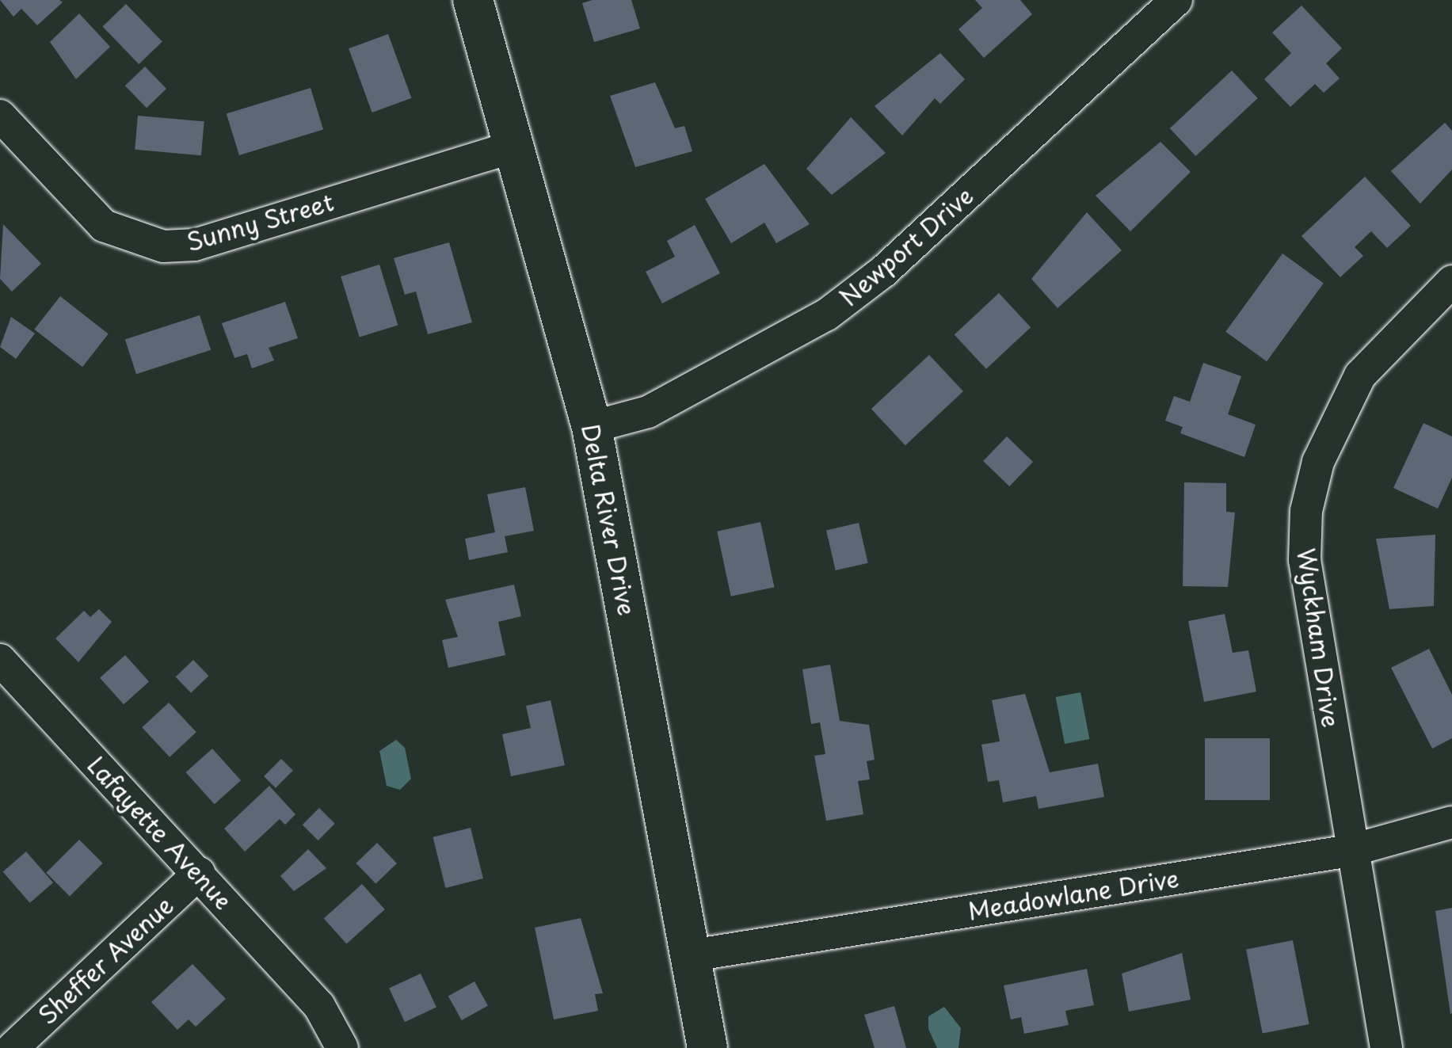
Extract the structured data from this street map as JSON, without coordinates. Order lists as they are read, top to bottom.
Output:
{
  "streets": {
    "street": [
      "Sunny Street",
      "Newport Drive",
      "Delta River Drive",
      "Wyckham Drive",
      "Lafayette Avenue",
      "Meadowlane Drive",
      "Sheffer Avenue"
    ]
  },
  "crossings": [
    ["Sunny Street", "Delta River Drive"],
    ["Newport Drive", "Delta River Drive"],
    ["Delta River Drive", "Meadowlane Drive"],
    ["Wyckham Drive", "Meadowlane Drive"],
    ["Lafayette Avenue", "Sheffer Avenue"]
  ]
}
